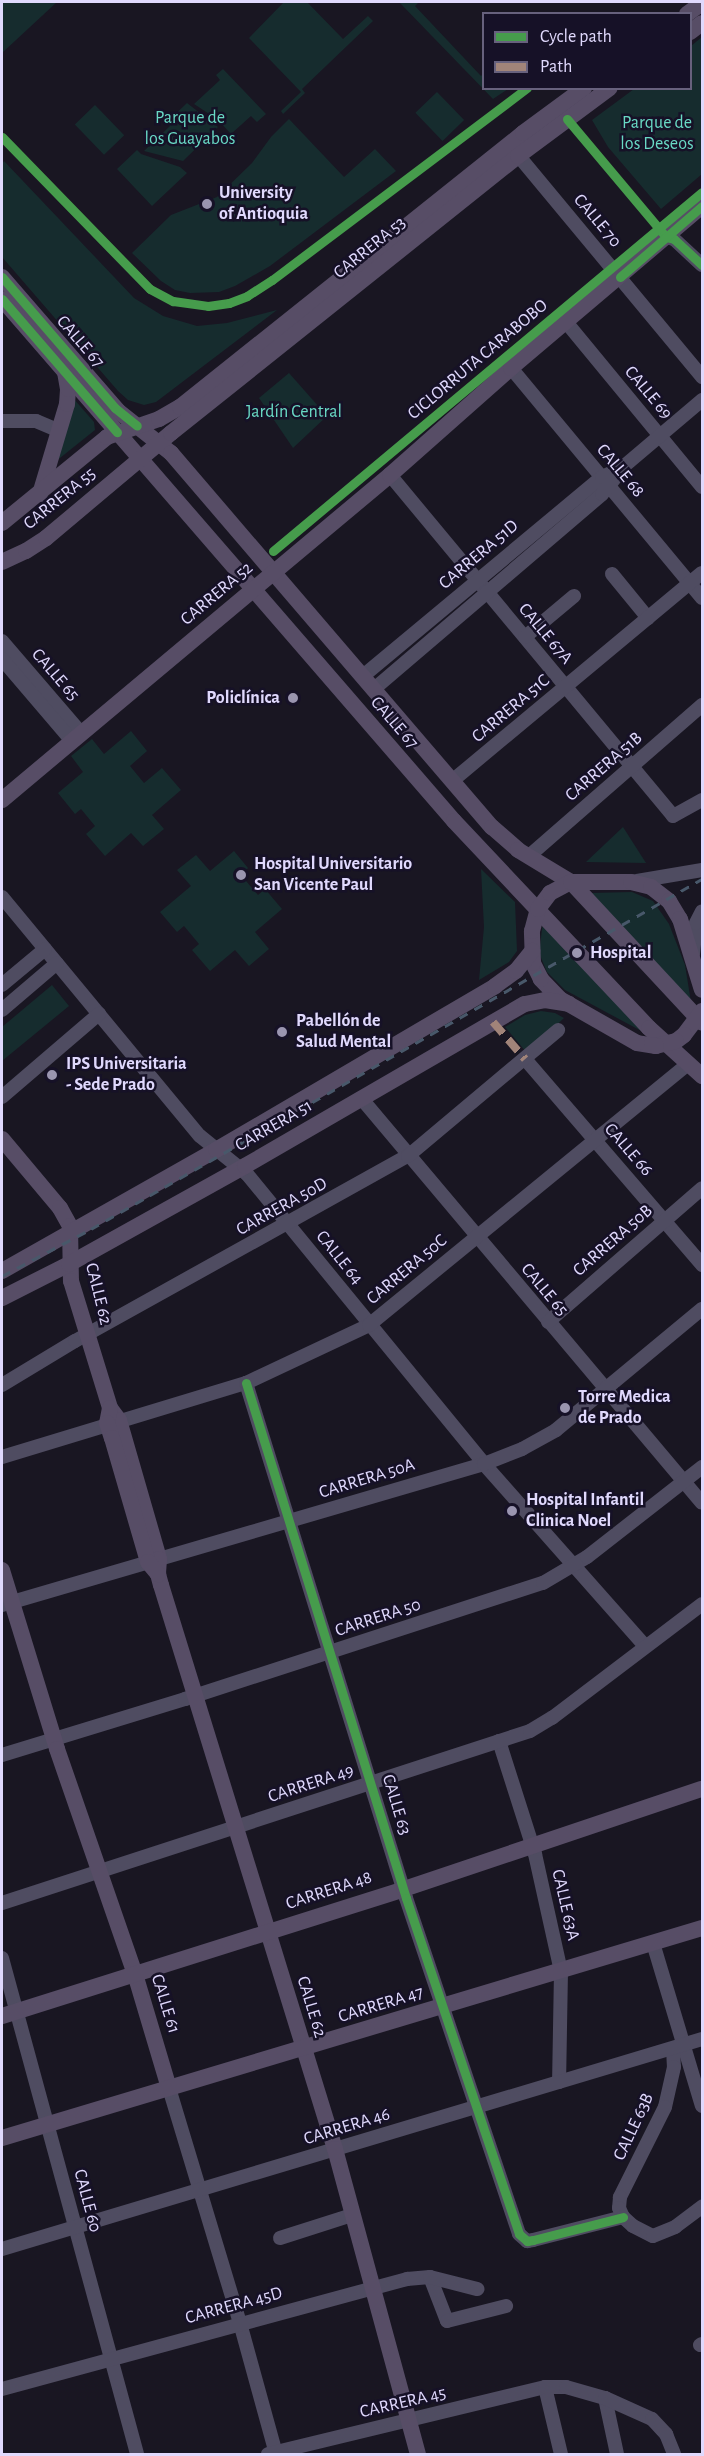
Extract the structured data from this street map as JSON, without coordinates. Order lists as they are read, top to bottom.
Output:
{
  "streets": {
    "main road": [
      "CARRERA 53",
      "CALLE 67",
      "CARRERA 55",
      "CARRERA 52",
      "CARRERA 51",
      "CALLE 62",
      "CARRERA 48",
      "CALLE 61",
      "CARRERA 47"
    ],
    "street": [
      "CALLE 70",
      "CALLE 69",
      "CALLE 68",
      "CARRERA 51D",
      "CALLE 67A",
      "CALLE 65",
      "CARRERA 51C",
      "CARRERA 51B",
      "CALLE 66",
      "CARRERA 50D",
      "CARRERA 50B",
      "CALLE 64",
      "CARRERA 50C",
      "CARRERA 50A",
      "CARRERA 50",
      "CARRERA 49",
      "CALLE 63",
      "CALLE 63A",
      "CARRERA 46",
      "CALLE 63B",
      "CALLE 60",
      "CARRERA 45D",
      "CARRERA 45"
    ],
    "cycle path": ["CICLORRUTA CARABOBO"]
  },
  "crossings": [
    ["CALLE 70", "CARRERA 53"],
    ["CALLE 70", "CARRERA 52"],
    ["CARRERA 53", "CALLE 67"],
    ["CARRERA 53", "CARRERA 55"],
    ["CALLE 67", "CARRERA 55"],
    ["CALLE 67", "CARRERA 51D"],
    ["CALLE 67", "CARRERA 52"],
    ["CALLE 67", "CARRERA 51C"],
    ["CALLE 67", "CARRERA 51B"],
    ["CALLE 67", "CARRERA 50C"],
    ["CALLE 69", "CARRERA 51D"],
    ["CALLE 69", "CARRERA 52"],
    ["CALLE 68", "CARRERA 51D"],
    ["CALLE 68", "CARRERA 52"],
    ["CALLE 68", "CARRERA 51C"],
    ["CARRERA 51D", "CALLE 67A"],
    ["CARRERA 52", "CALLE 67A"],
    ["CARRERA 52", "CALLE 65"],
    ["CALLE 67A", "CARRERA 51C"],
    ["CALLE 67A", "CARRERA 51B"],
    ["CALLE 65", "CARRERA 51"],
    ["CALLE 65", "CARRERA 50D"],
    ["CALLE 65", "CARRERA 50B"],
    ["CALLE 65", "CARRERA 50C"],
    ["CALLE 65", "CARRERA 50A"],
    ["CALLE 65", "CARRERA 50"],
    ["CARRERA 51", "CALLE 64"],
    ["CARRERA 51", "CALLE 62"],
    ["CALLE 66", "CARRERA 50D"],
    ["CALLE 66", "CARRERA 50B"],
    ["CALLE 66", "CARRERA 50C"],
    ["CARRERA 50D", "CALLE 64"],
    ["CARRERA 50D", "CALLE 62"],
    ["CALLE 64", "CARRERA 50C"],
    ["CALLE 64", "CARRERA 50A"],
    ["CALLE 64", "CARRERA 50"],
    ["CALLE 64", "CARRERA 49"],
    ["CARRERA 50C", "CALLE 62"],
    ["CARRERA 50C", "CALLE 63"],
    ["CALLE 62", "CARRERA 50A"],
    ["CALLE 62", "CARRERA 50"],
    ["CALLE 62", "CARRERA 49"],
    ["CALLE 62", "CARRERA 48"],
    ["CALLE 62", "CARRERA 47"],
    ["CALLE 62", "CARRERA 46"],
    ["CALLE 62", "CARRERA 45D"],
    ["CALLE 62", "CARRERA 45"],
    ["CARRERA 50A", "CALLE 63"],
    ["CARRERA 50A", "CALLE 61"],
    ["CARRERA 50", "CALLE 63"],
    ["CARRERA 50", "CALLE 61"],
    ["CARRERA 49", "CALLE 63"],
    ["CARRERA 49", "CALLE 63A"],
    ["CARRERA 49", "CALLE 61"],
    ["CALLE 63", "CARRERA 48"],
    ["CALLE 63", "CARRERA 47"],
    ["CALLE 63", "CARRERA 46"],
    ["CALLE 63", "CALLE 63B"],
    ["CARRERA 48", "CALLE 63A"],
    ["CARRERA 48", "CALLE 61"],
    ["CARRERA 48", "CALLE 60"],
    ["CALLE 63A", "CARRERA 47"],
    ["CALLE 63A", "CARRERA 46"],
    ["CALLE 61", "CARRERA 47"],
    ["CALLE 61", "CARRERA 46"],
    ["CALLE 61", "CARRERA 45D"],
    ["CALLE 61", "CARRERA 45"],
    ["CARRERA 47", "CALLE 60"],
    ["CARRERA 46", "CALLE 63B"],
    ["CARRERA 46", "CALLE 60"],
    ["CALLE 60", "CARRERA 45D"]
  ],
  "parks": ["Parque de los Guayabos", "Parque de los Deseos", "Jardín Central"],
  "places": [
    "University of Antioquia",
    "Policlínica",
    "Hospital Universitario San Vicente Paul",
    "Hospital",
    "Pabellón de Salud Mental",
    "IPS Universitaria - Sede Prado",
    "Torre Medica de Prado",
    "Hospital Infantil Clinica Noel"
  ],
  "legend": ["Cycle path", "Path"]
}
